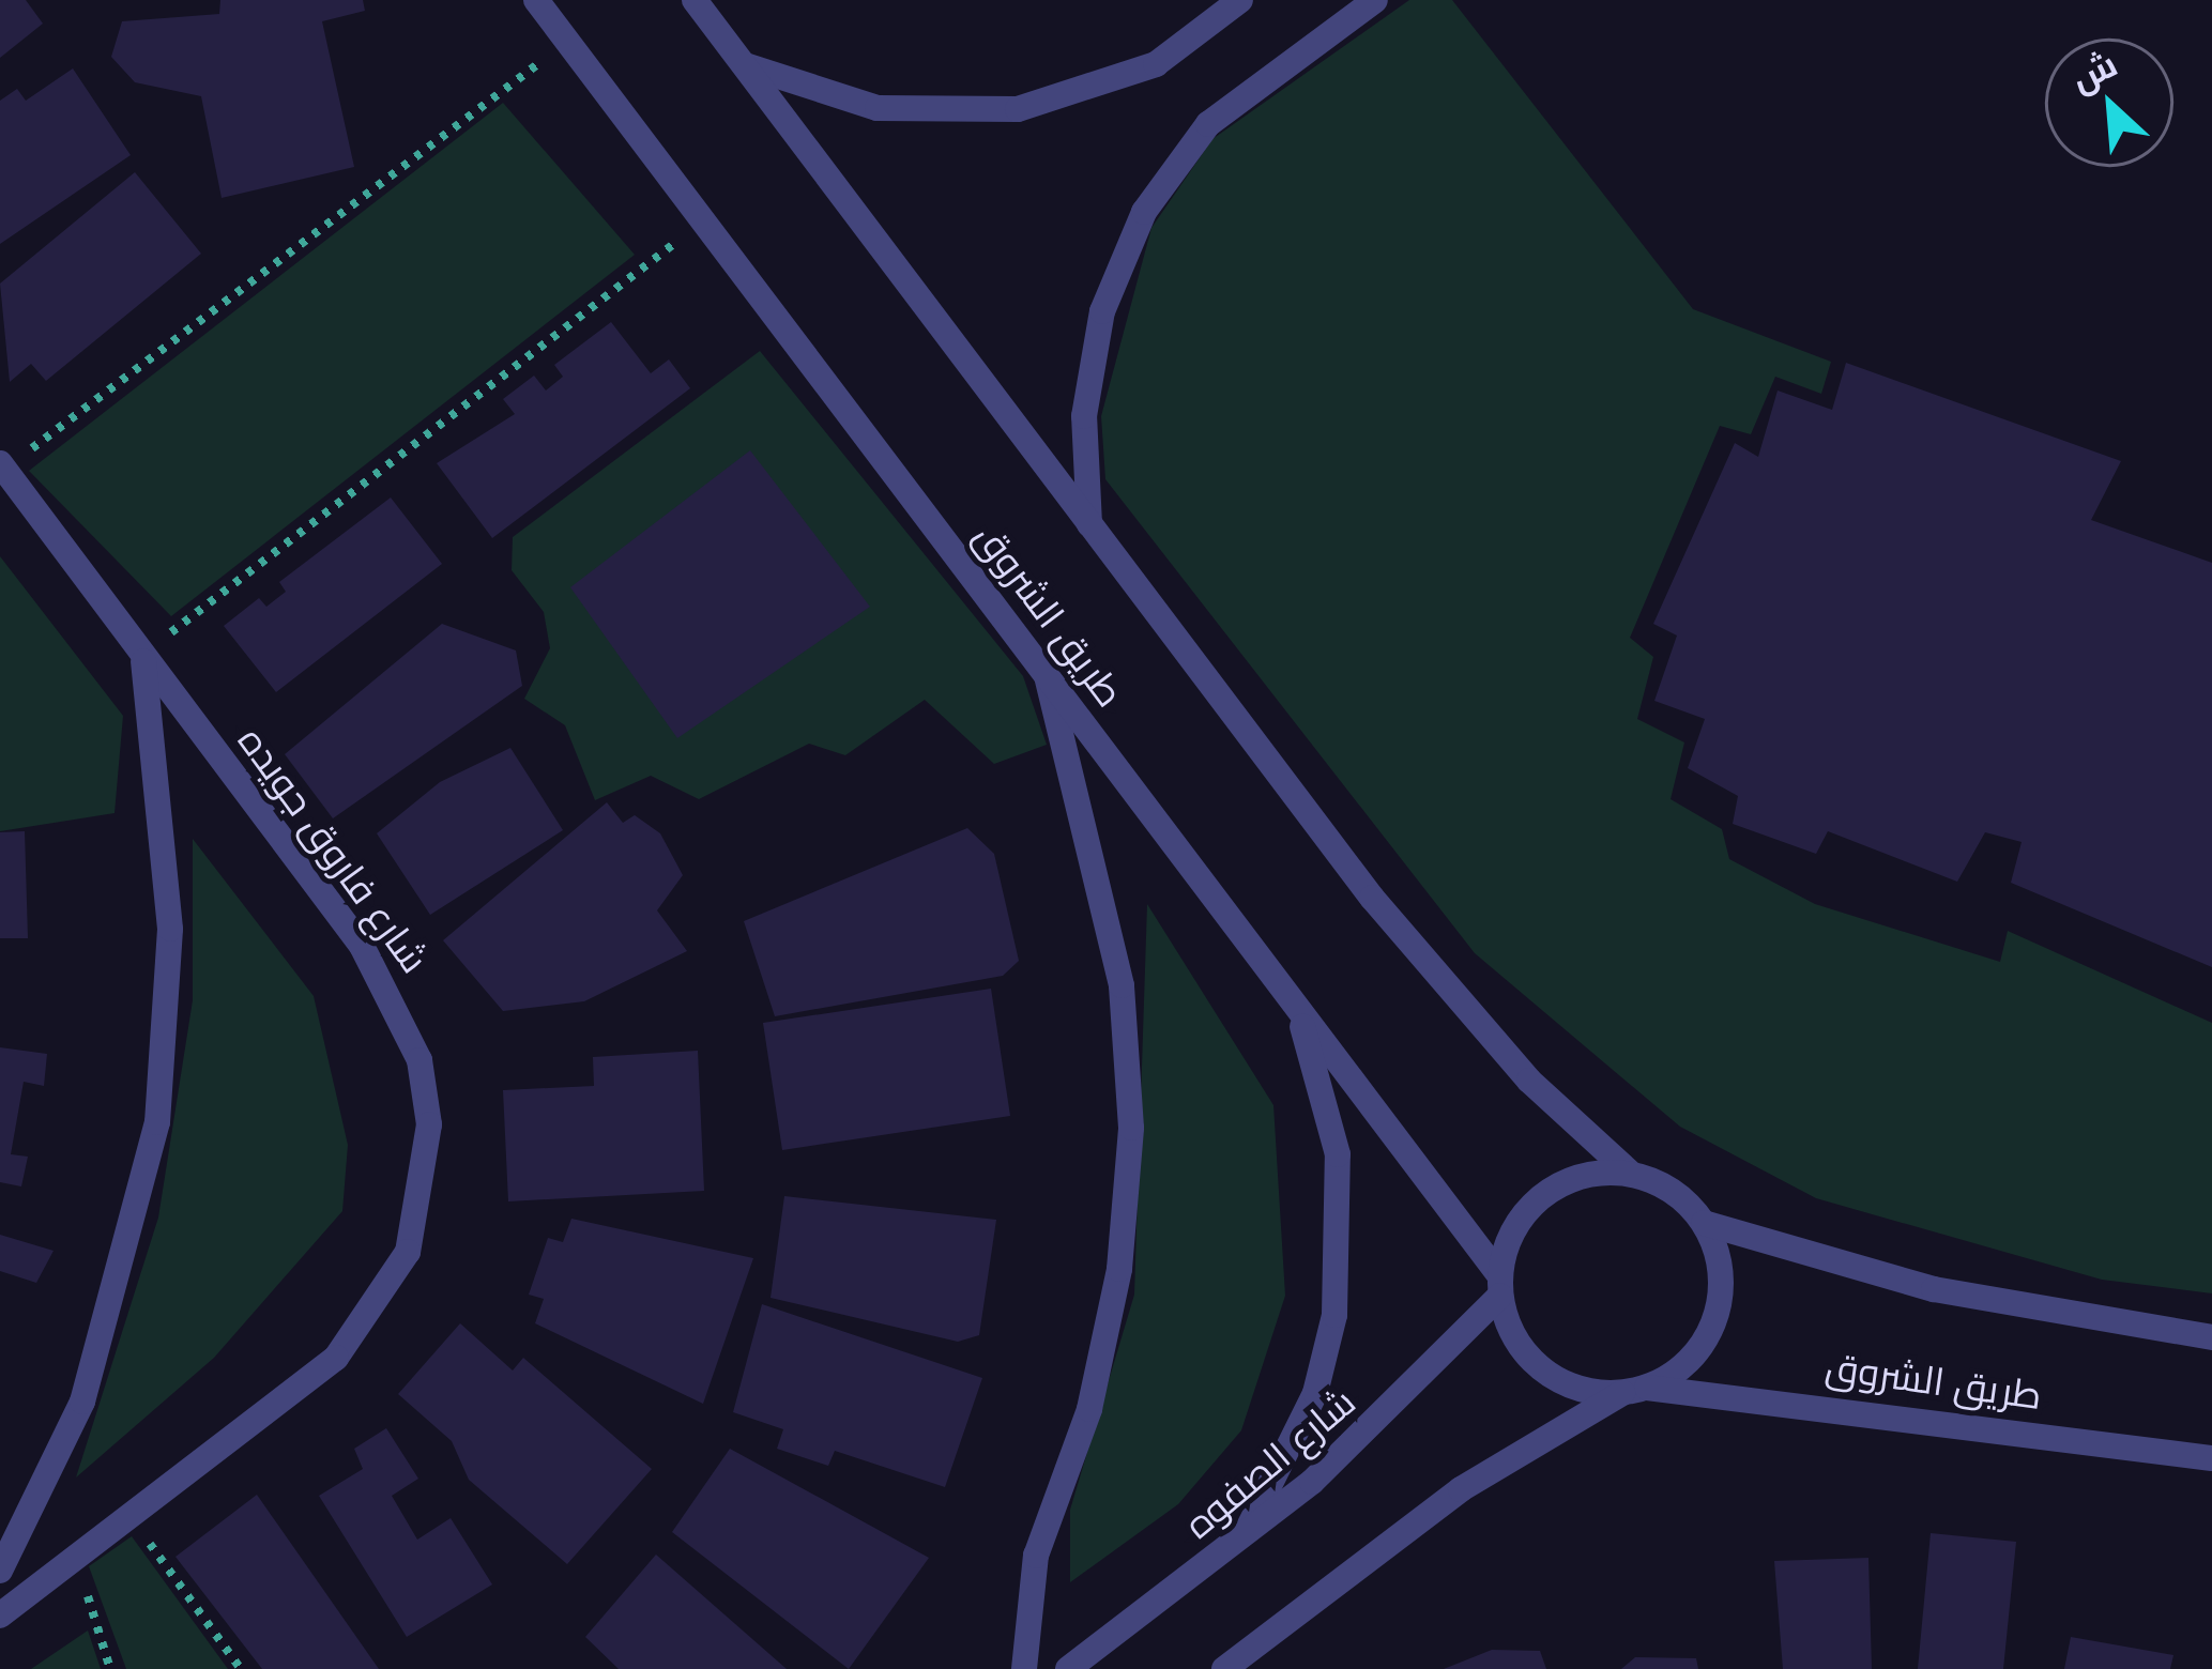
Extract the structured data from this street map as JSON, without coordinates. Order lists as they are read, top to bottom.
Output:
{
  "streets": {
    "street": ["طريق الشروق", "شارع فاروق جويده", "شارع الصفوه"]
  },
  "crossings": [
    ["طريق الشروق", "شارع الصفوه"]
  ],
  "north": "top left"
}
